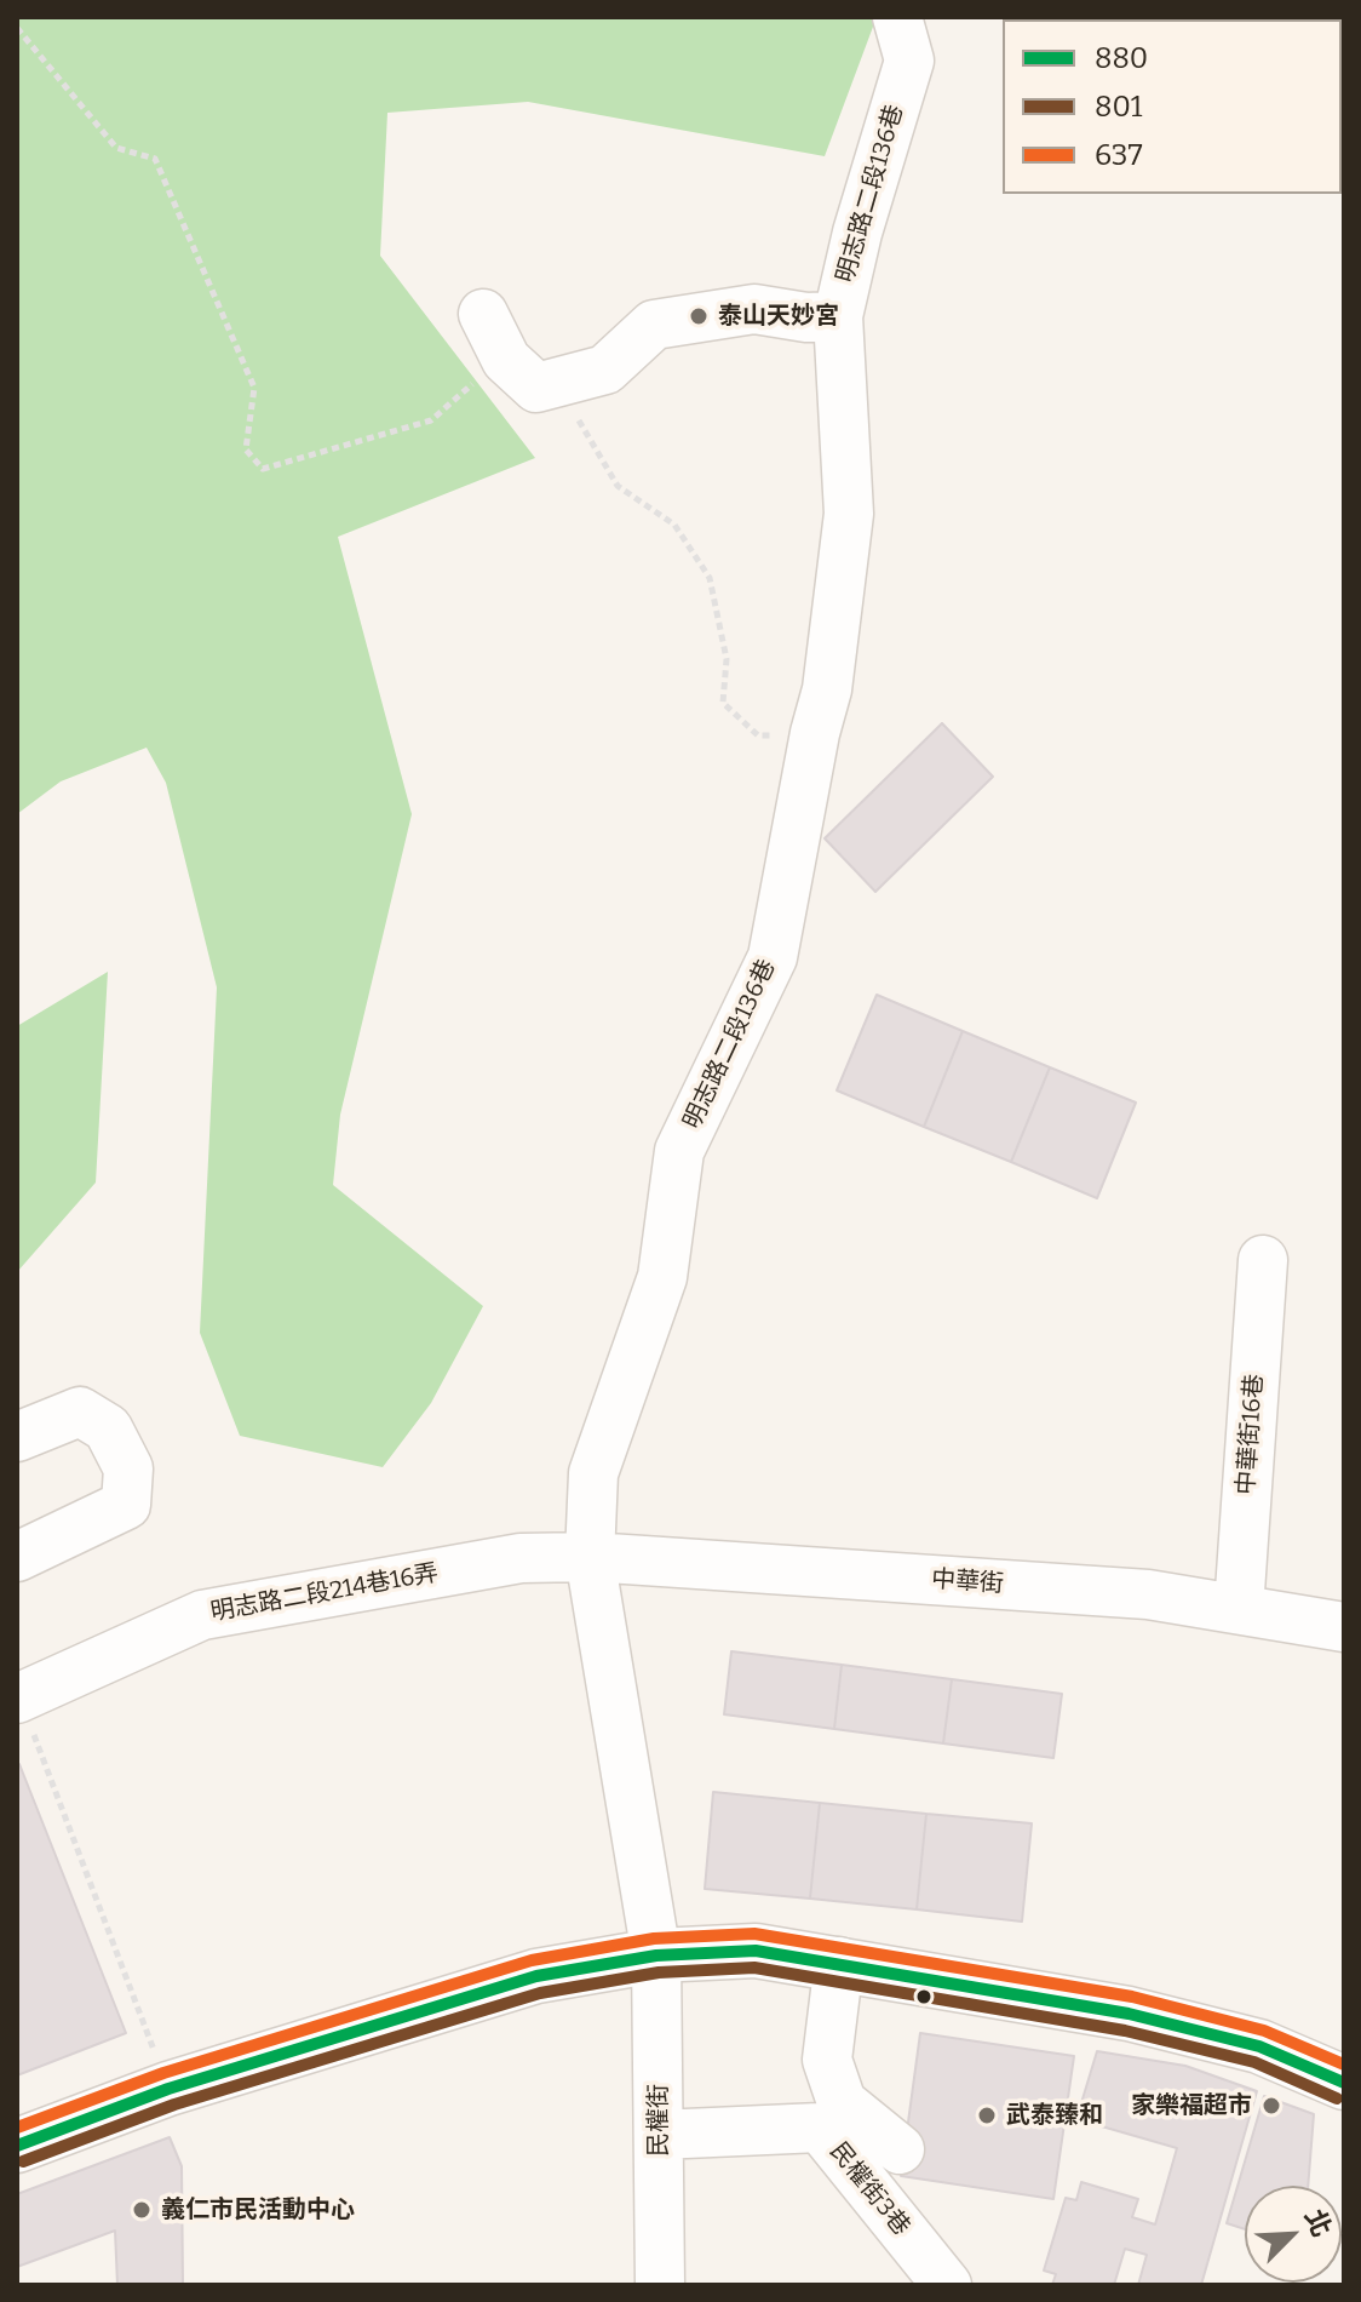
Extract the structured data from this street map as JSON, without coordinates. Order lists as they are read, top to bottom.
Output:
{
  "streets": {
    "street": [
      "明志路二段136巷",
      "中華街16巷",
      "中華街",
      "明志路二段214巷16弄",
      "民權街",
      "民權街3巷"
    ]
  },
  "crossings": [
    ["明志路二段136巷", "中華街"],
    ["明志路二段136巷", "明志路二段214巷16弄"],
    ["明志路二段136巷", "民權街"],
    ["中華街16巷", "中華街"],
    ["中華街", "明志路二段214巷16弄"],
    ["民權街", "民權街3巷"]
  ],
  "places": [
    "泰山天妙宮",
    "家樂福超市",
    "武泰臻和",
    "義仁市民活動中心"
  ],
  "lines": ["transit line 637", "transit line 880", "transit line 801"],
  "legend": ["880", "801", "637"],
  "north": "top right"
}
